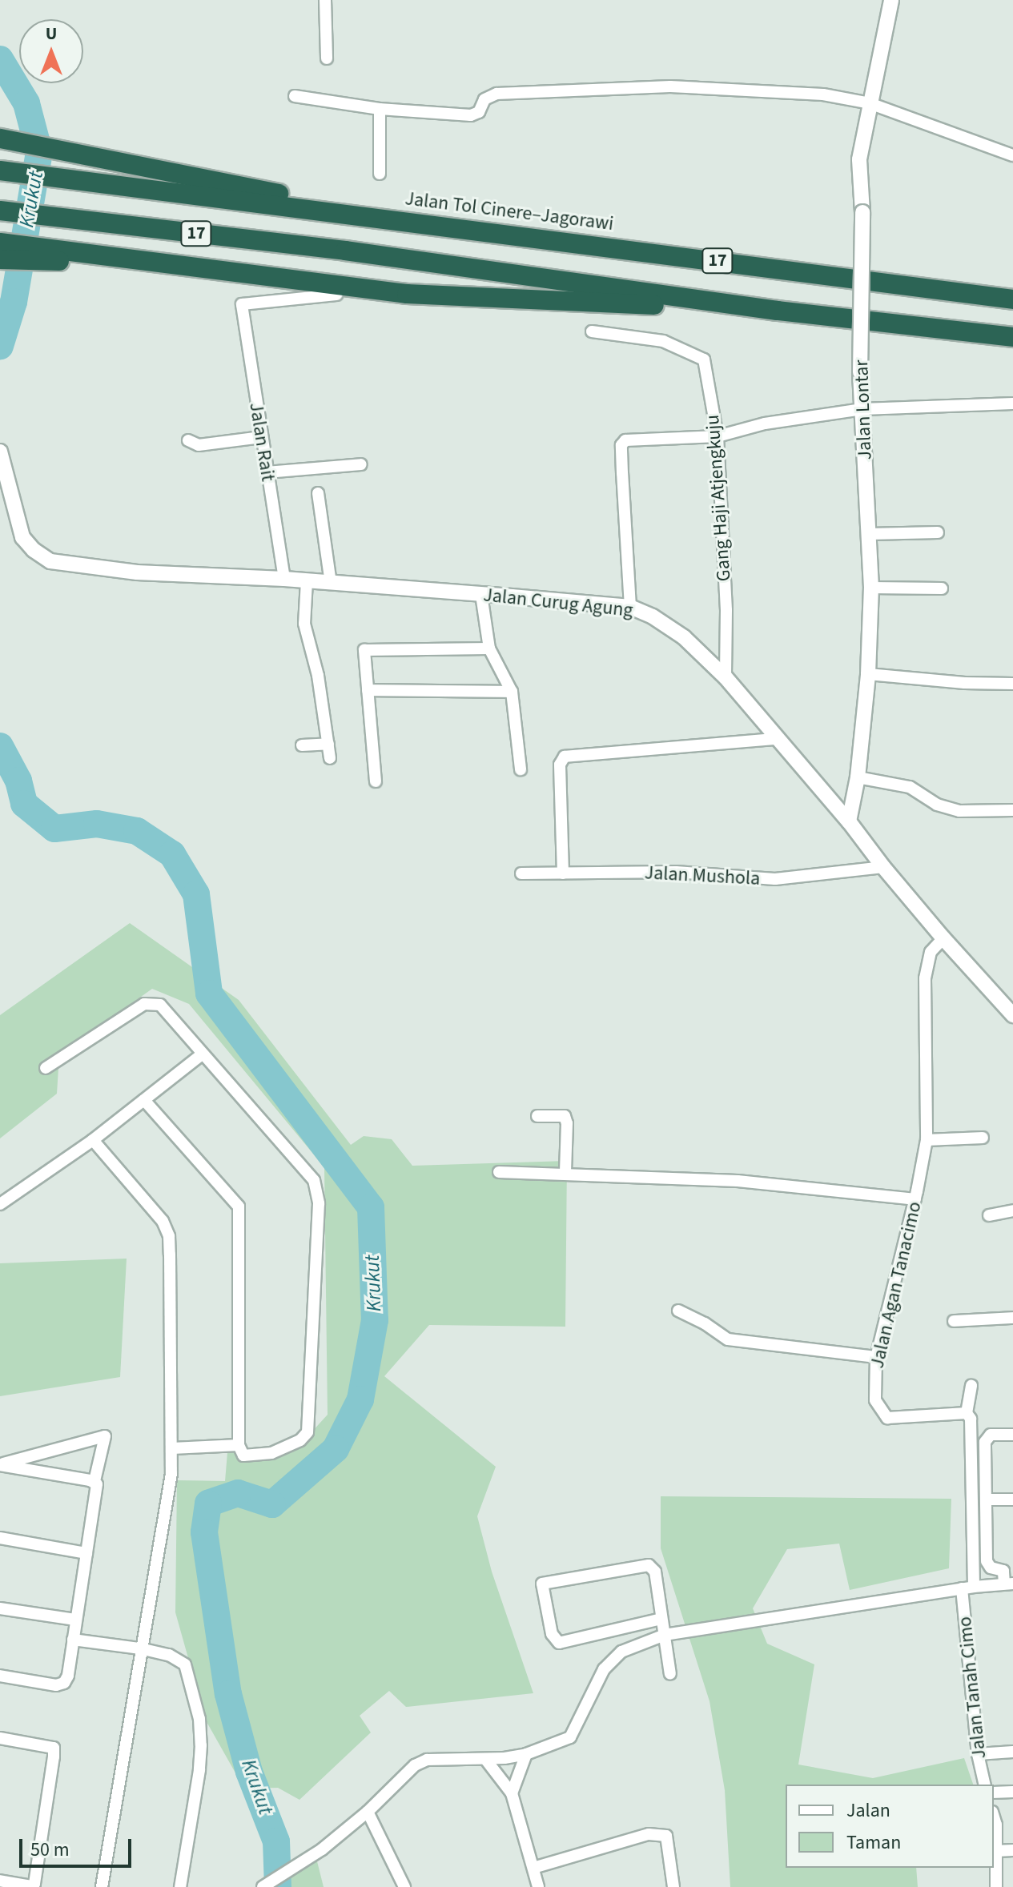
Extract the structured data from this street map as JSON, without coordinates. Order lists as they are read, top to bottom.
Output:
{
  "streets": {
    "highway": ["Jalan Tol Cinere–Jagorawi", "17"],
    "street": [
      "Jalan Lontar",
      "Jalan Rait",
      "Gang Haji Atjengkuju",
      "Jalan Curug Agung",
      "Jalan Mushola",
      "Jalan Agan Tanacimo",
      "Jalan Tanah Cimo"
    ]
  },
  "crossings": [
    ["Jalan Lontar", "Jalan Curug Agung"],
    ["Jalan Rait", "Jalan Curug Agung"],
    ["Gang Haji Atjengkuju", "Jalan Curug Agung"],
    ["Jalan Curug Agung", "Jalan Mushola"],
    ["Jalan Curug Agung", "Jalan Agan Tanacimo"]
  ],
  "water": ["Krukut"],
  "legend": ["Jalan", "Taman"],
  "scale_bar": "50 m",
  "north": "top"
}
